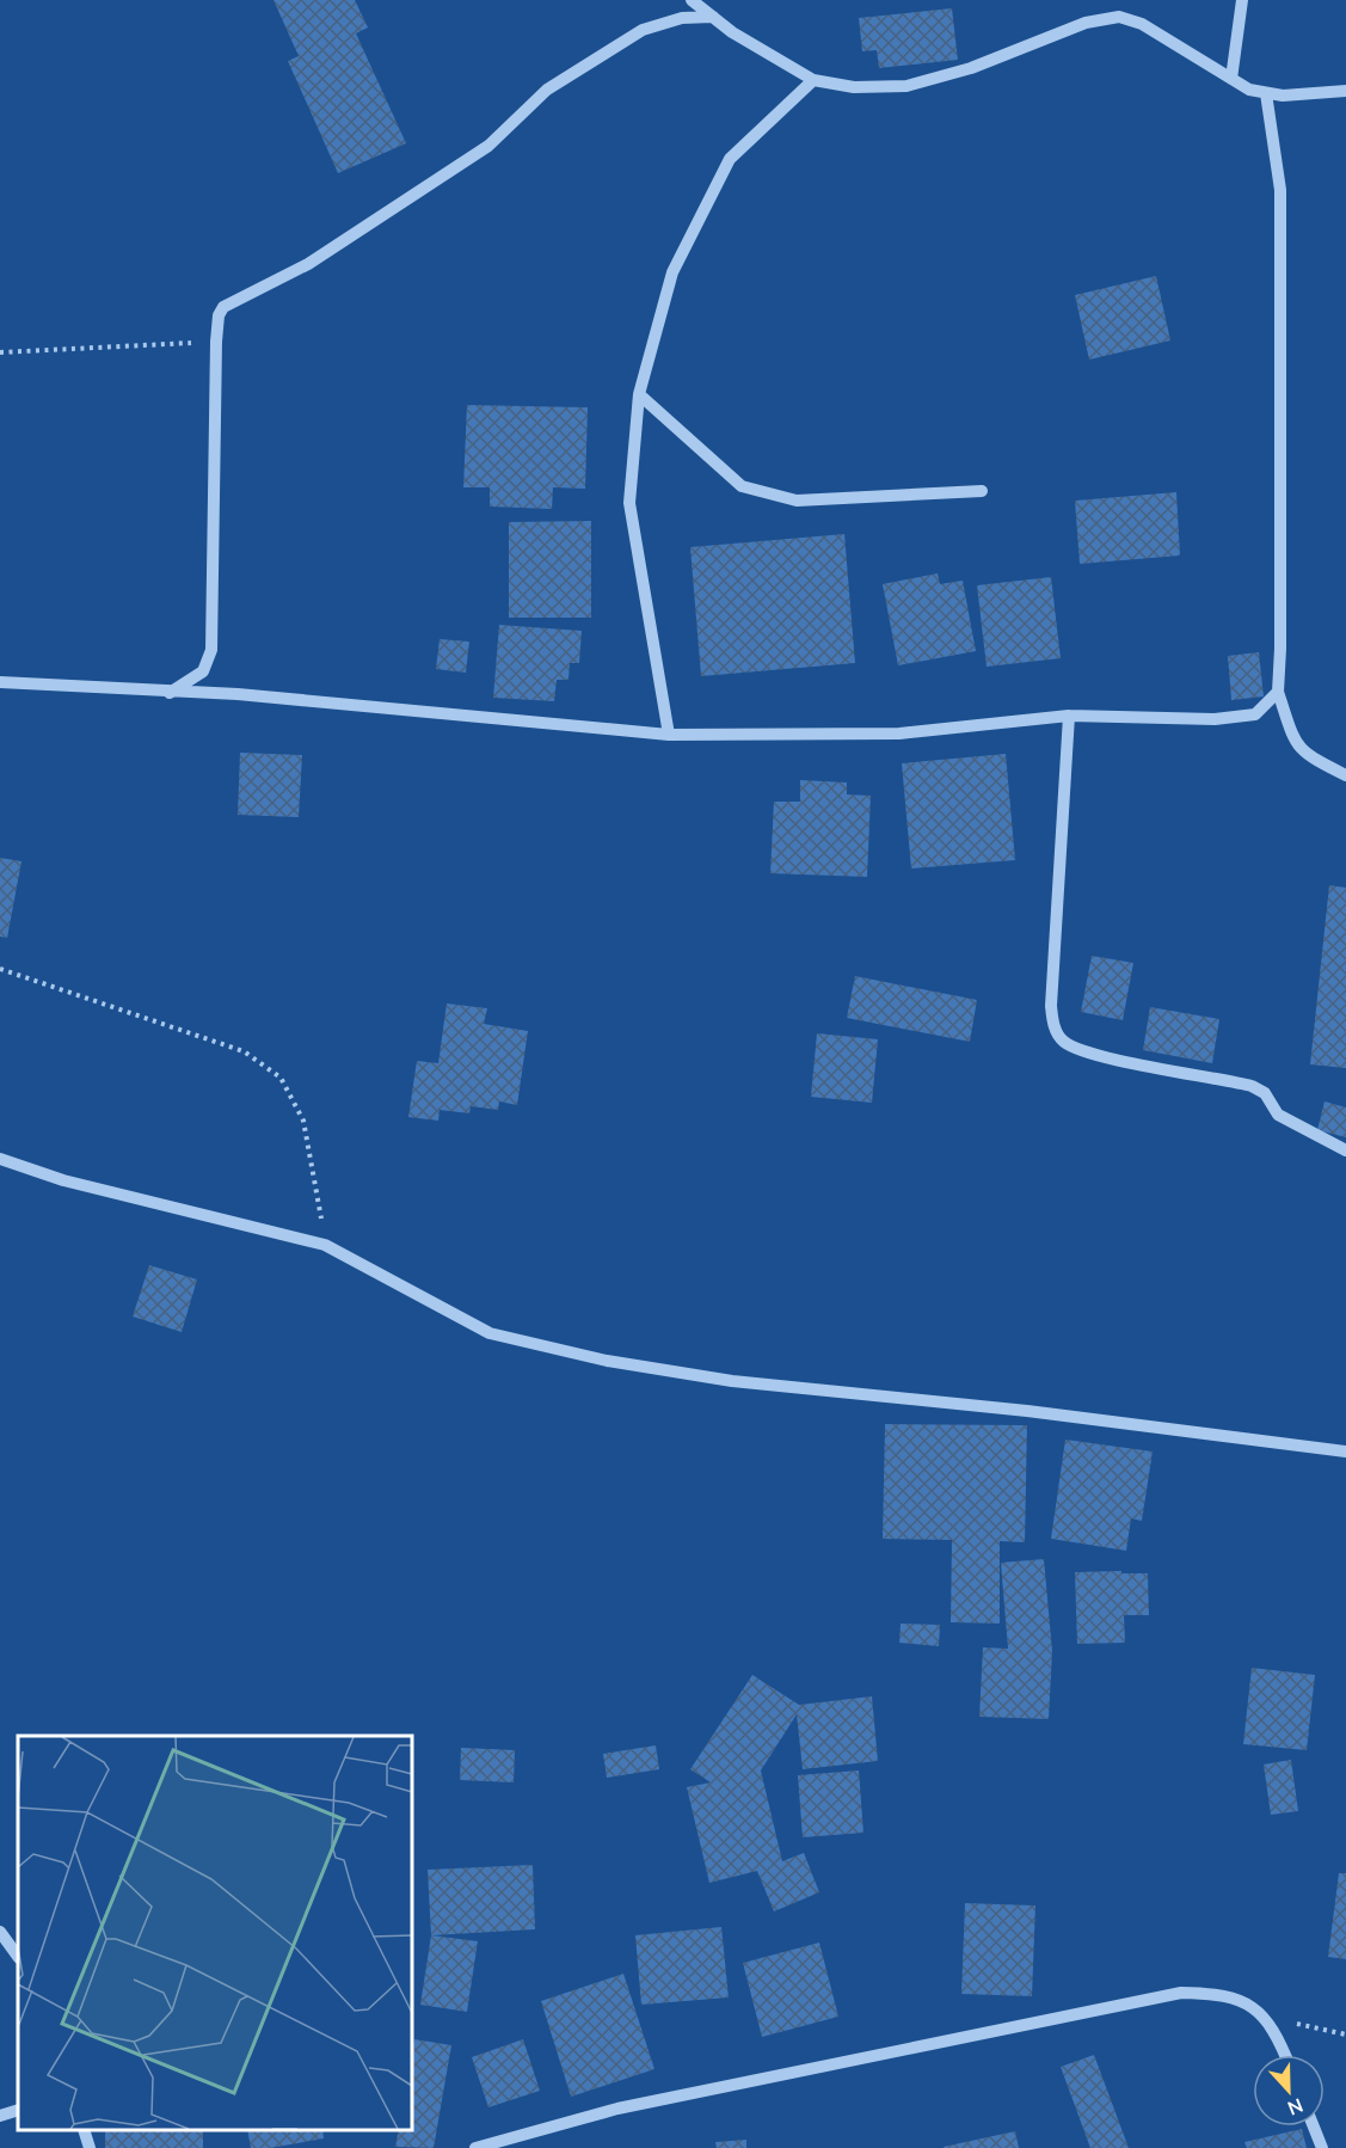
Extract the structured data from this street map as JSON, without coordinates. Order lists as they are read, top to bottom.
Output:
{
  "north": "bottom"
}
